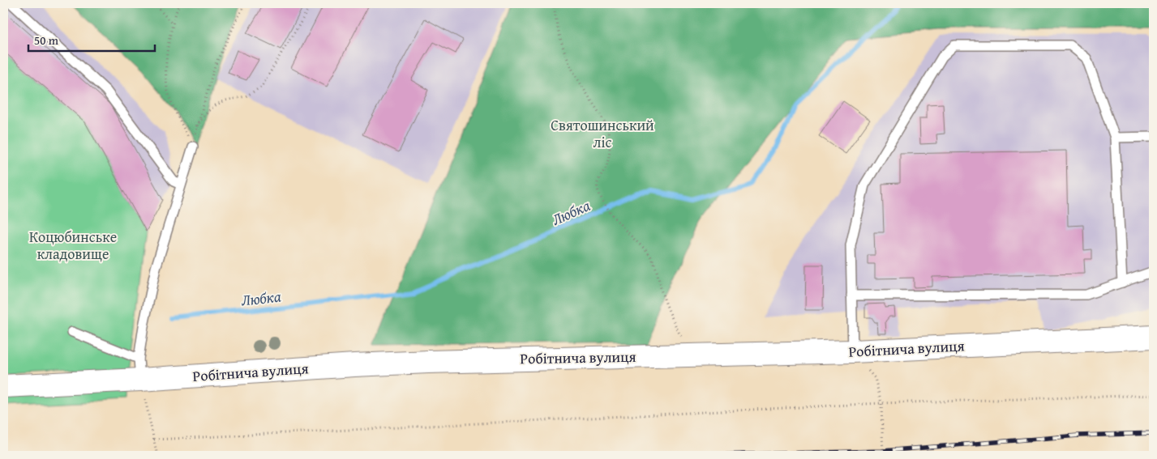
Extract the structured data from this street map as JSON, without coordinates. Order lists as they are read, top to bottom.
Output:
{
  "streets": {
    "street": ["Робітнича вулиця"]
  },
  "water": ["Любка"],
  "parks": ["Святошинський ліс", "Коцюбинське кладовище"],
  "scale_bar": "50 m"
}
